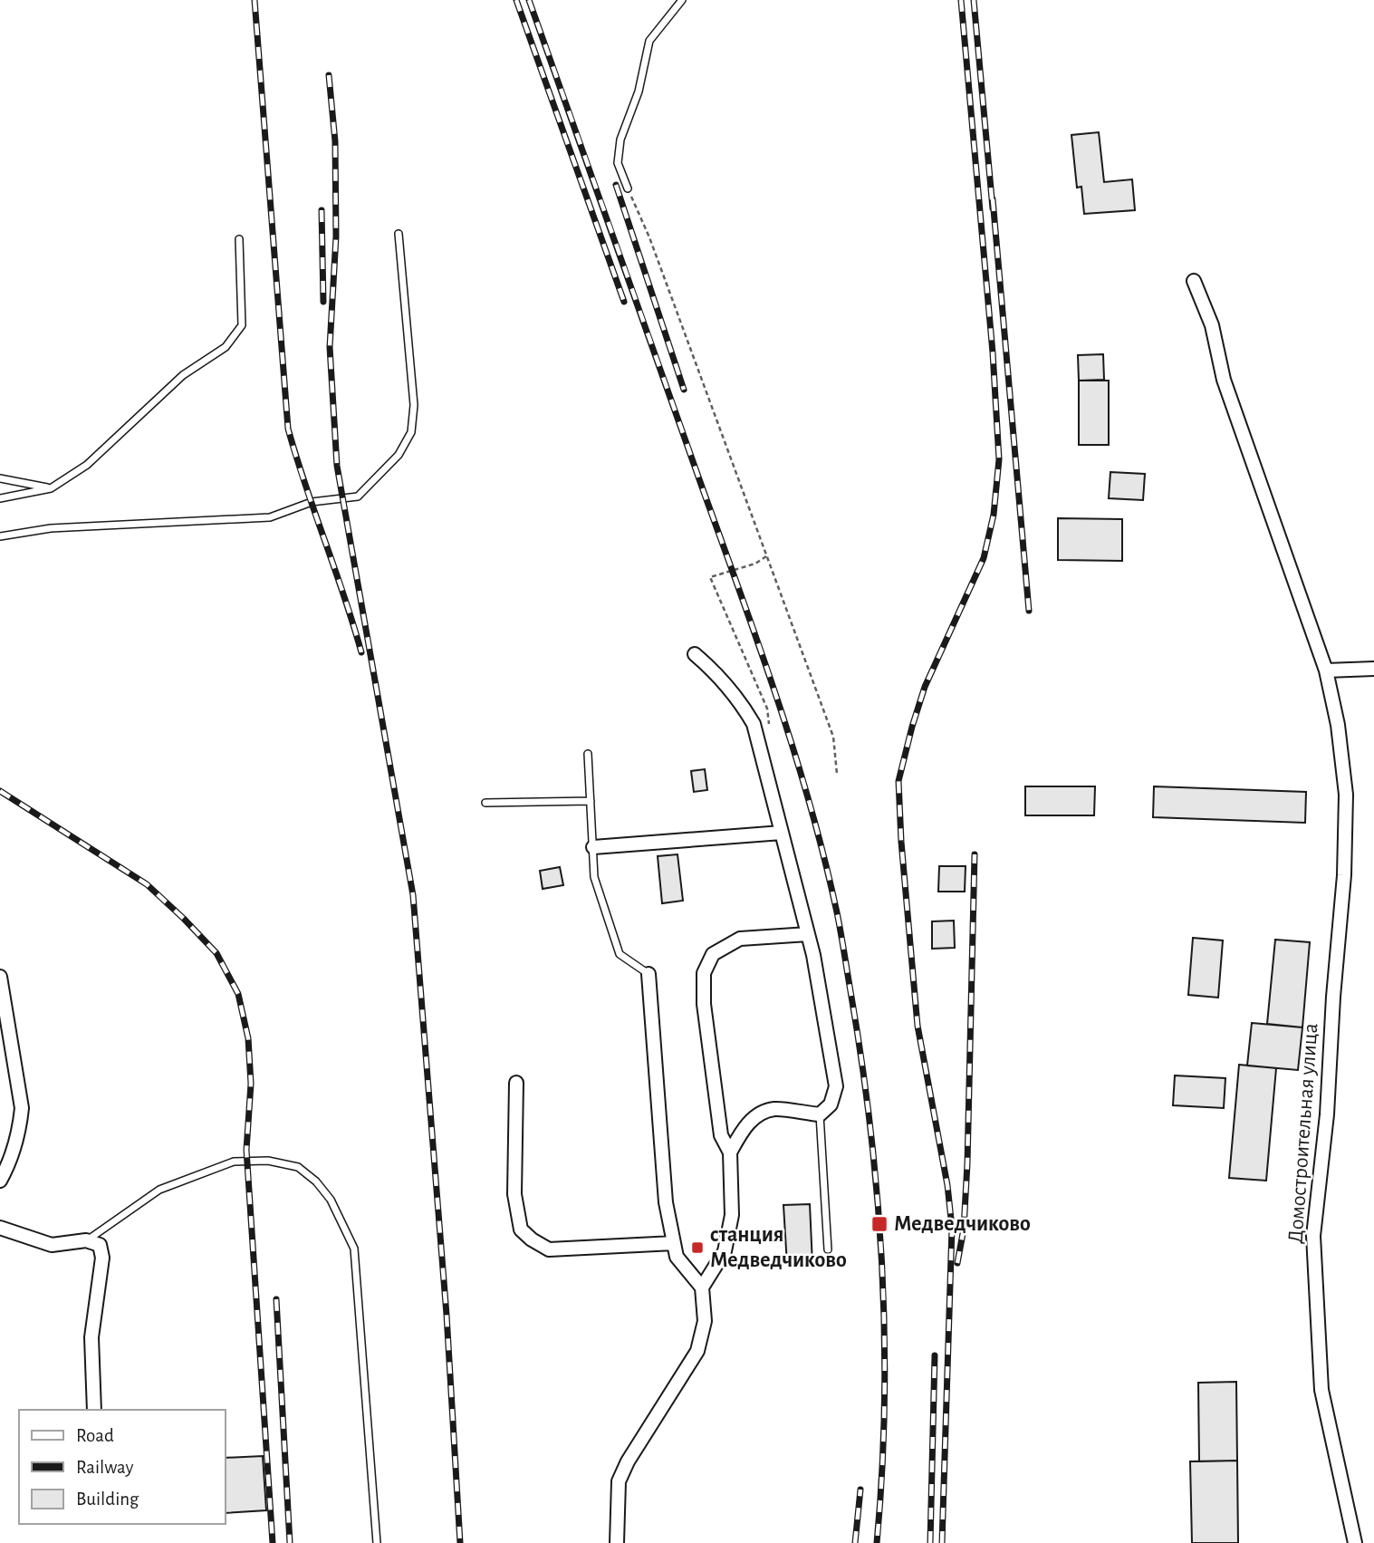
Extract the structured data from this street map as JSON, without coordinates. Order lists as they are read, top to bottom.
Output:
{
  "streets": {
    "street": ["Домостроительная улица"]
  },
  "places": {
    "transit": ["Медведчиково", "станция Медведчиково"]
  },
  "legend": ["Road", "Railway", "Building"]
}
